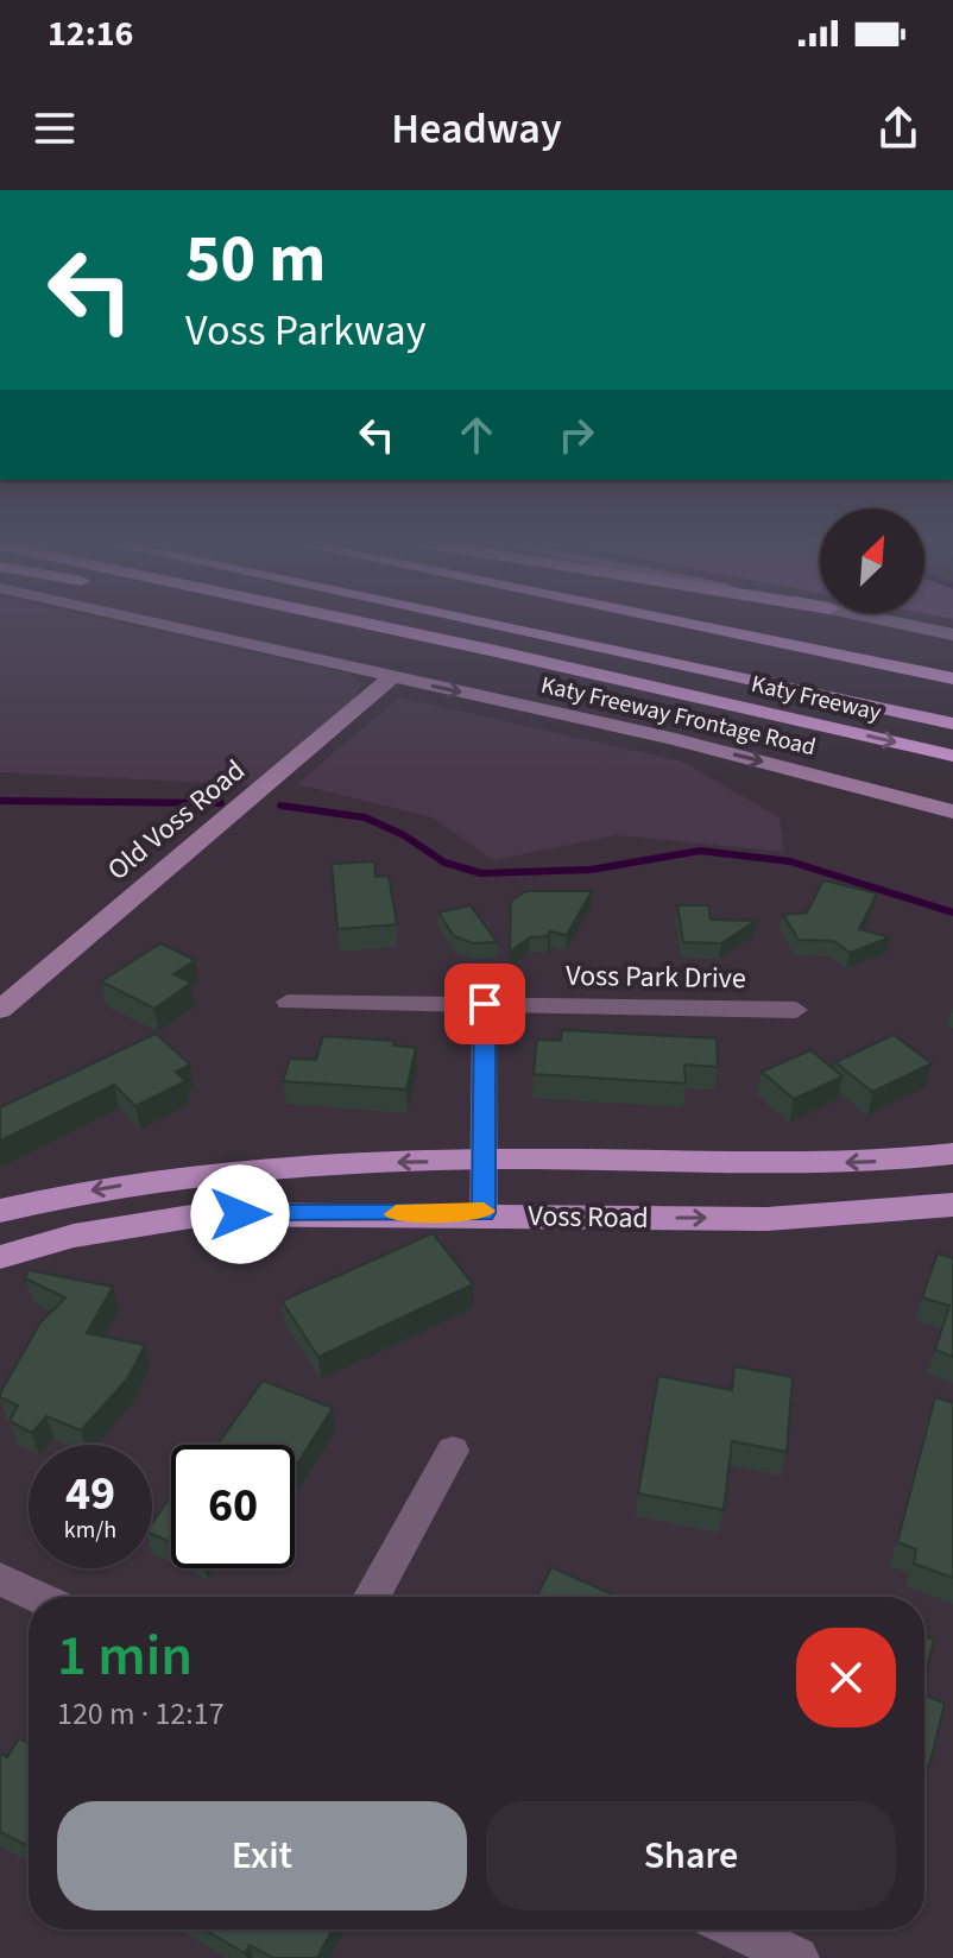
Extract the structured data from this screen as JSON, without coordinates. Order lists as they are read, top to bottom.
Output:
{
  "streets": {
    "highway": ["Katy Freeway"],
    "main road": ["Katy Freeway Frontage Road", "Old Voss Road", "Voss Road"],
    "street": ["Voss Park Drive"]
  },
  "crossings": [
    ["Katy Freeway Frontage Road", "Old Voss Road"]
  ],
  "one_way": ["Katy Freeway Frontage Road"],
  "north": "top right",
  "page": {
    "status": "12:16",
    "header": "Headway",
    "turn": ["50 m", "Voss Parkway"],
    "speed": "49 km/h",
    "limit": "60",
    "heading": ["1 min", "120 m · 12:17"],
    "buttons": ["Exit", "Share"]
  }
}
